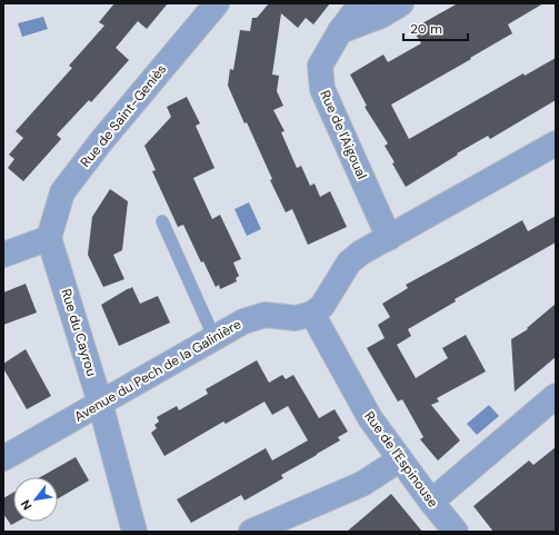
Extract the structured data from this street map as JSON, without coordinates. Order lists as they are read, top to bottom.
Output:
{
  "streets": {
    "street": [
      "Rue de Saint-Geniès",
      "Rue de l'Aigoual",
      "Rue du Cayrou",
      "Avenue du Pech de la Galinière",
      "Rue de l'Espinouse"
    ]
  },
  "crossings": [
    ["Rue de Saint-Geniès", "Rue du Cayrou"],
    ["Rue du Cayrou", "Avenue du Pech de la Galinière"],
    ["Avenue du Pech de la Galinière", "Rue de l'Espinouse"]
  ],
  "scale_bar": "20 m",
  "north": "bottom left"
}
